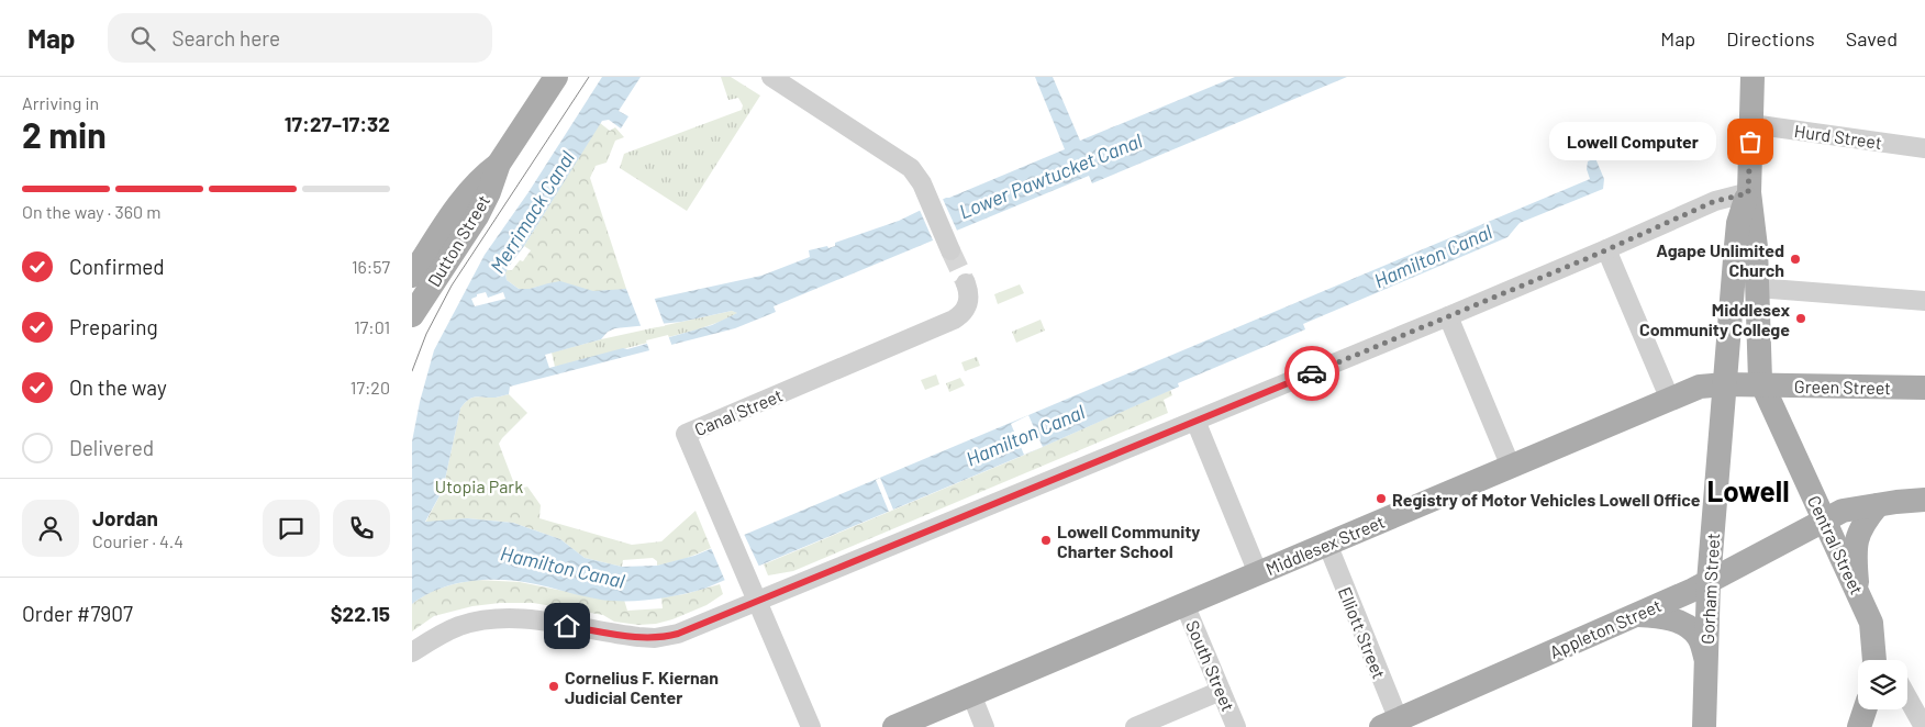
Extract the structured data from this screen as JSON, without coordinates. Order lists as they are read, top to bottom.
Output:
{
  "streets": {
    "main road": [
      "Dutton Street",
      "Green Street",
      "Middlesex Street",
      "Central Street",
      "Gorham Street",
      "Appleton Street"
    ],
    "street": [
      "Hurd Street",
      "Canal Street",
      "Elliott Street",
      "South Street"
    ]
  },
  "crossings": [
    ["Hurd Street", "Central Street"],
    ["Green Street", "Middlesex Street"],
    ["Green Street", "Central Street"],
    ["Middlesex Street", "Central Street"],
    ["Middlesex Street", "Gorham Street"],
    ["Middlesex Street", "Elliott Street"],
    ["Middlesex Street", "South Street"],
    ["Central Street", "Gorham Street"],
    ["Central Street", "Appleton Street"],
    ["Gorham Street", "Appleton Street"],
    ["Appleton Street", "Elliott Street"]
  ],
  "districts": ["Lowell"],
  "water": ["Lower Pawtucket Canal", "Merrimack Canal", "Hamilton Canal"],
  "parks": ["Utopia Park"],
  "places": [
    "Lowell Computer",
    "Agape Unlimited Church",
    "Middlesex Community College",
    "Registry of Motor Vehicles Lowell Office",
    "Lowell Community Charter School",
    "Cornelius F. Kiernan Judicial Center"
  ],
  "page": {
    "header": "Map",
    "search": "Search here",
    "nav": ["Map", "Directions", "Saved"],
    "heading": ["2 min", "Arriving in", "17:27–17:32"],
    "panel": [
      "Jordan",
      "Courier · 4.4",
      "Order #7907",
      "$22.15"
    ],
    "bubble": "Lowell Computer",
    "bar": "On the way · 360 m",
    "list": [
      ["Confirmed", "16:57"],
      ["Preparing", "17:01"],
      ["On the way", "17:20"],
      "Delivered"
    ]
  }
}
